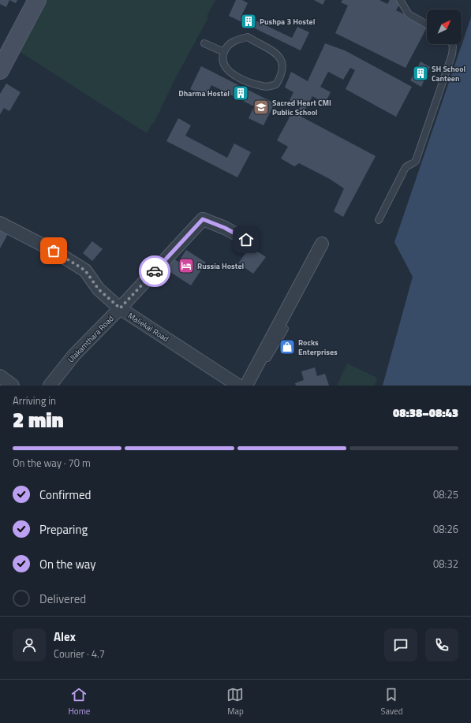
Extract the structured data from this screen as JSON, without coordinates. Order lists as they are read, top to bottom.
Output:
{
  "streets": {
    "street": ["Maliekal Road", "Ulakamthara Road"]
  },
  "crossings": [
    ["Maliekal Road", "Ulakamthara Road"]
  ],
  "places": {
    "building": ["Pushpa 3 Hostel", "SH School Canteen", "Dharma Hostel"],
    "school or university": ["Sacred Heart CMI Public School"],
    "hotel": ["Russia Hostel"],
    "shop": ["Rocks Enterprises"]
  },
  "north": "top right",
  "page": {
    "heading": ["2 min", "Arriving in", "08:38–08:43"],
    "panel": ["Alex", "Courier · 4.7"],
    "bar": "On the way · 70 m",
    "list": [
      ["Confirmed", "08:25"],
      ["Preparing", "08:26"],
      ["On the way", "08:32"],
      "Delivered"
    ],
    "tabs": ["Home", "Map", "Saved"]
  }
}
